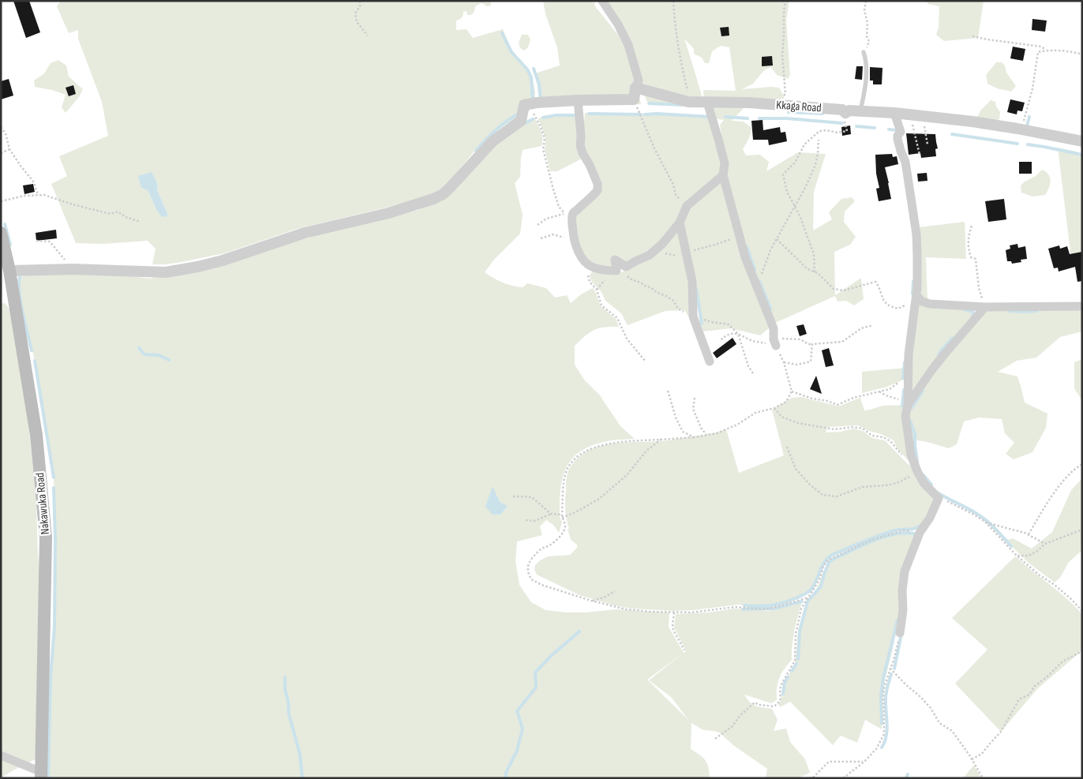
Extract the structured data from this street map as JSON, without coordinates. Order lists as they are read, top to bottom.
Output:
{
  "streets": {
    "main road": ["Nakawuka Road"],
    "street": ["Kkaga Road"]
  }
}
